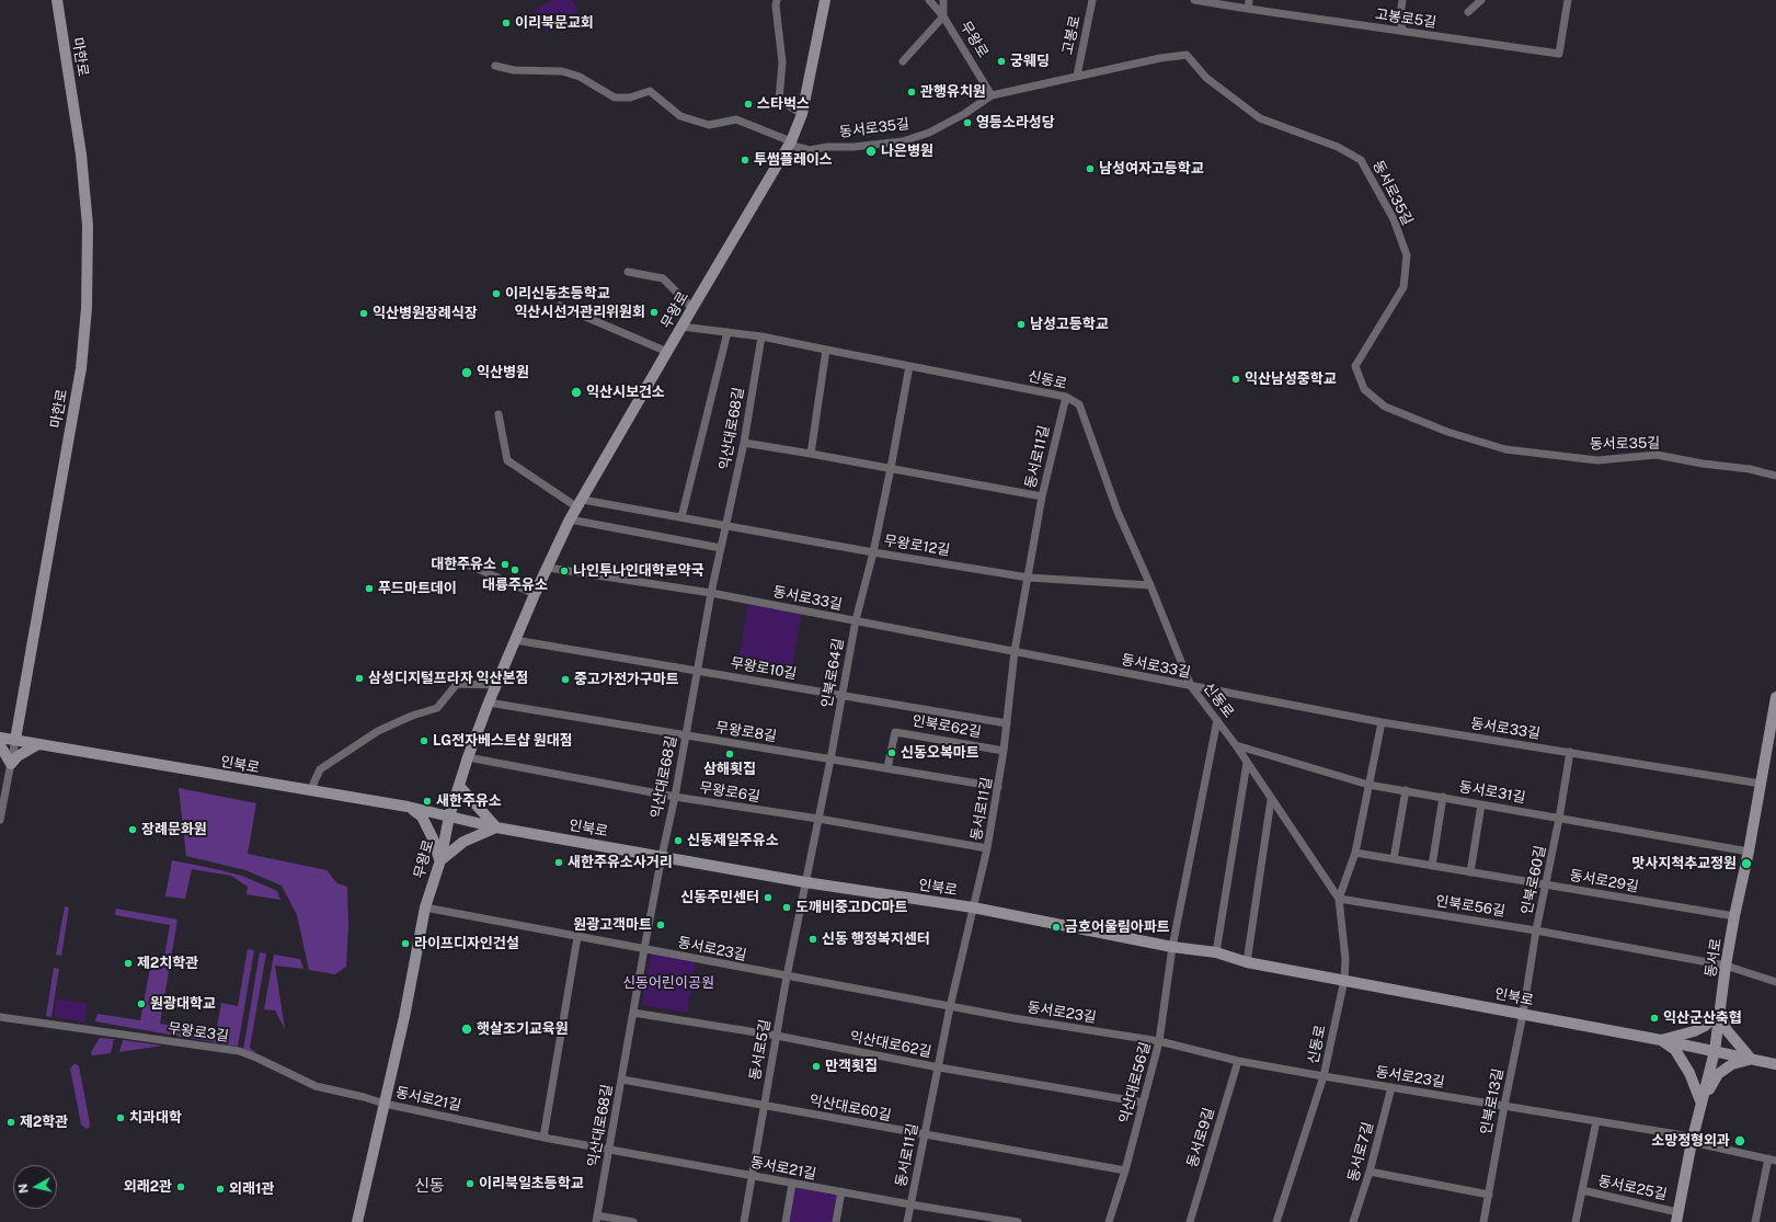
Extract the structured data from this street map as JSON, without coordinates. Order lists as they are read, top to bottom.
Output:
{
  "streets": {
    "street": [
      "고봉로5길",
      "고봉로",
      "무왕로",
      "마한로",
      "동서로35길",
      "신동로",
      "익산대로68길",
      "동서로11길",
      "무왕로12길",
      "동서로33길",
      "무왕로10길",
      "인북로64길",
      "인북로62길",
      "무왕로8길",
      "인북로",
      "무왕로6길",
      "동서로31길",
      "인북로60길",
      "동서로29길",
      "인북로56길",
      "동서로23길",
      "동서로",
      "무왕로3길",
      "익산대로62길",
      "동서로5길",
      "익산대로56길",
      "동서로21길",
      "인북로13길",
      "익산대로60길",
      "동서로9길",
      "동서로7길",
      "동서로25길"
    ]
  },
  "crossings": [
    ["고봉로", "동서로35길"],
    ["무왕로", "동서로35길"],
    ["무왕로", "신동로"],
    ["무왕로", "무왕로12길"],
    ["무왕로", "동서로33길"],
    ["무왕로", "무왕로10길"],
    ["무왕로", "무왕로8길"],
    ["무왕로", "인북로"],
    ["무왕로", "무왕로6길"],
    ["무왕로", "동서로23길"],
    ["무왕로", "무왕로3길"],
    ["무왕로", "동서로21길"],
    ["마한로", "인북로"],
    ["신동로", "익산대로68길"],
    ["신동로", "동서로11길"],
    ["신동로", "무왕로12길"],
    ["신동로", "동서로33길"],
    ["신동로", "인북로64길"],
    ["신동로", "인북로"],
    ["신동로", "동서로31길"],
    ["신동로", "인북로56길"],
    ["신동로", "동서로23길"],
    ["익산대로68길", "무왕로12길"],
    ["익산대로68길", "동서로33길"],
    ["익산대로68길", "무왕로10길"],
    ["익산대로68길", "무왕로8길"],
    ["익산대로68길", "인북로"],
    ["익산대로68길", "무왕로6길"],
    ["익산대로68길", "동서로23길"],
    ["익산대로68길", "익산대로62길"],
    ["익산대로68길", "동서로21길"],
    ["익산대로68길", "익산대로60길"],
    ["동서로11길", "무왕로12길"],
    ["동서로11길", "동서로33길"],
    ["동서로11길", "무왕로10길"],
    ["동서로11길", "인북로62길"],
    ["동서로11길", "무왕로8길"],
    ["동서로11길", "인북로"],
    ["동서로11길", "무왕로6길"],
    ["동서로11길", "동서로23길"],
    ["동서로11길", "익산대로62길"],
    ["동서로11길", "동서로21길"],
    ["동서로11길", "익산대로60길"],
    ["무왕로12길", "인북로64길"],
    ["동서로33길", "인북로64길"],
    ["동서로33길", "인북로60길"],
    ["동서로33길", "동서로"],
    ["무왕로10길", "인북로64길"],
    ["인북로64길", "무왕로8길"],
    ["인북로64길", "인북로"],
    ["인북로64길", "무왕로6길"],
    ["인북로64길", "동서로5길"],
    ["인북로62길", "무왕로8길"],
    ["인북로", "인북로60길"],
    ["인북로", "동서로"],
    ["인북로", "동서로5길"],
    ["인북로", "익산대로56길"],
    ["인북로", "인북로13길"],
    ["동서로31길", "인북로60길"],
    ["동서로31길", "동서로"],
    ["인북로60길", "동서로29길"],
    ["인북로60길", "인북로56길"],
    ["인북로60길", "인북로13길"],
    ["동서로29길", "동서로"],
    ["인북로56길", "동서로"],
    ["동서로23길", "동서로"],
    ["동서로23길", "동서로5길"],
    ["동서로23길", "익산대로56길"],
    ["동서로23길", "인북로13길"],
    ["동서로23길", "동서로9길"],
    ["동서로23길", "동서로7길"],
    ["동서로23길", "동서로25길"],
    ["동서로", "동서로25길"],
    ["무왕로3길", "동서로21길"],
    ["익산대로62길", "동서로5길"],
    ["익산대로62길", "익산대로56길"],
    ["동서로5길", "동서로21길"],
    ["동서로5길", "익산대로60길"],
    ["익산대로56길", "익산대로60길"]
  ],
  "districts": ["신동"],
  "parks": ["신동어린이공원"],
  "places": [
    "이리북문교회",
    "궁웨딩",
    "관행유치원",
    "스타벅스",
    "영등소라성당",
    "나은병원",
    "투썸플레이스",
    "남성여자고등학교",
    "이리신동초등학교",
    "익산시선거관리위원회",
    "익산병원장례식장",
    "남성고등학교",
    "익산병원",
    "익산남성중학교",
    "익산시보건소",
    "대한주유소",
    "대륭주유소",
    "나인투나인대학로약국",
    "푸드마트데이",
    "삼성디지털프라자 익산본점",
    "중고가전가구마트",
    "LG전자베스트샵 원대점",
    "신동오복마트",
    "삼해횟집",
    "새한주유소",
    "장례문화원",
    "신동제일주유소",
    "새한주유소사거리",
    "맛사지척추교정원",
    "신동주민센터",
    "도깨비중고DC마트",
    "원광고객마트",
    "금호어울림아파트",
    "신동 행정복지센터",
    "라이프디자인건설",
    "제2치학관",
    "원광대학교",
    "익산군산축협",
    "햇살조기교육원",
    "만객횟집",
    "치과대학",
    "제2학관",
    "소망정형외과",
    "이리북일초등학교",
    "외래2관",
    "외래1관"
  ],
  "north": "left"
}
